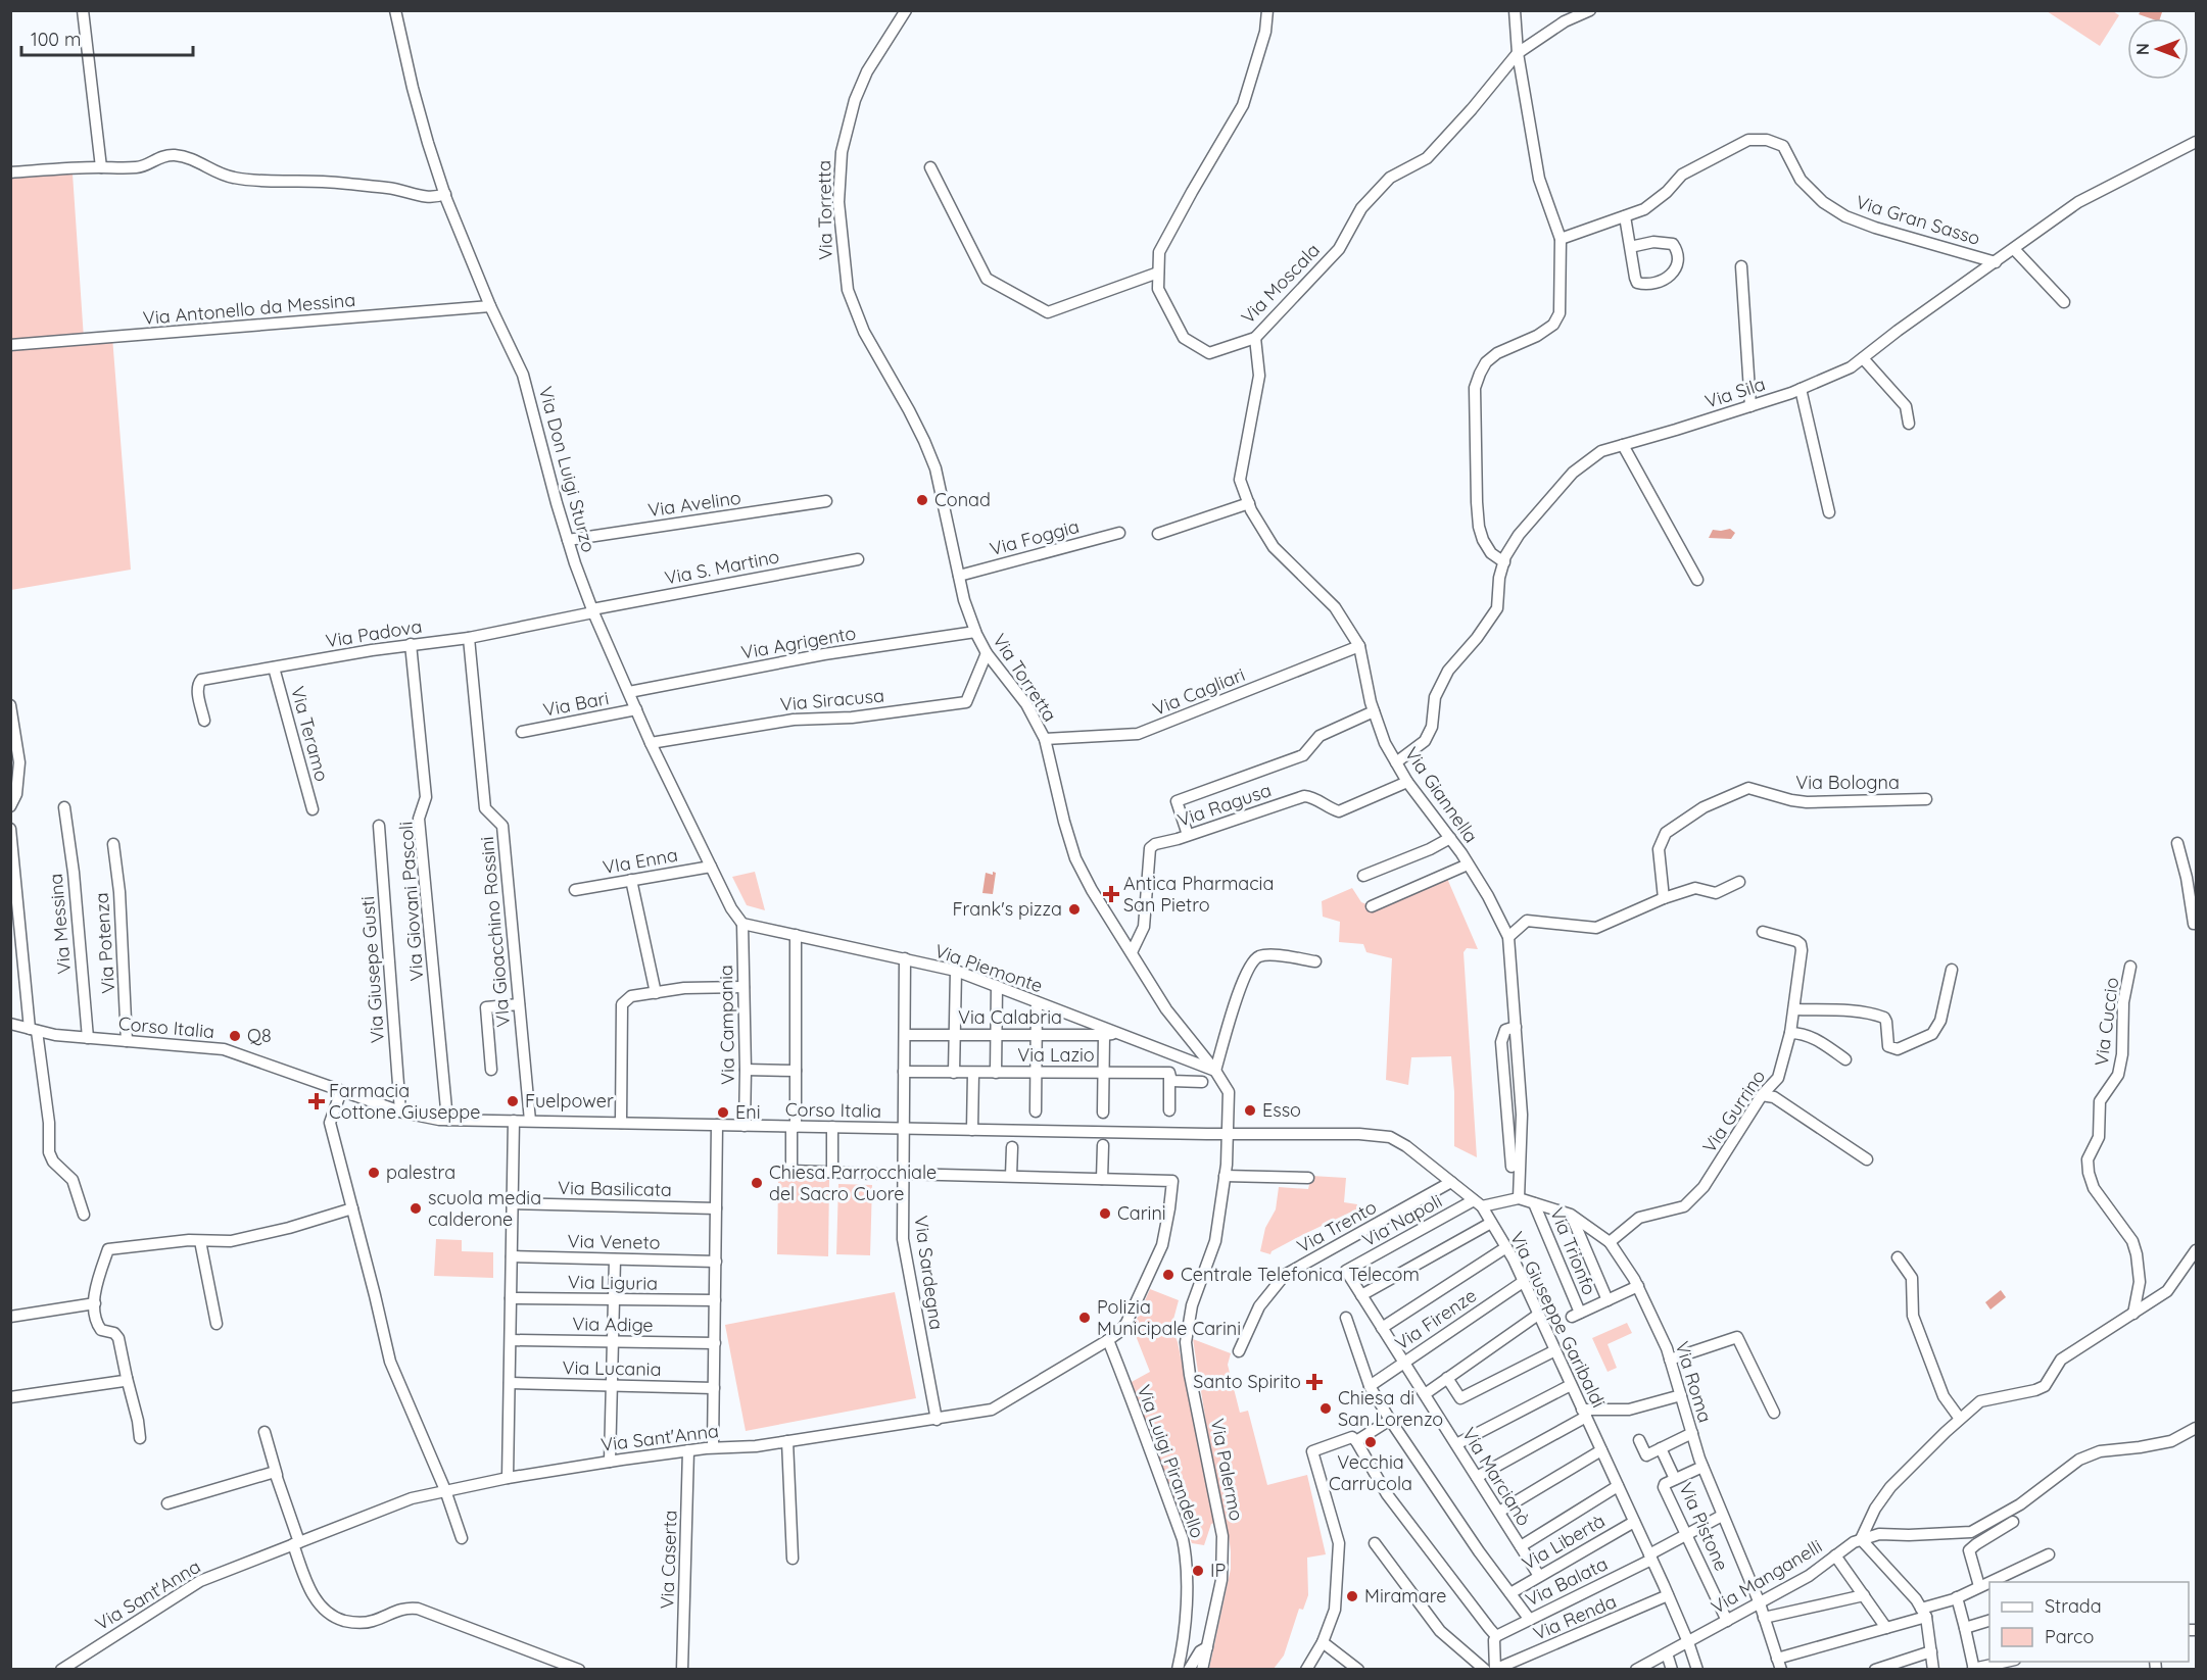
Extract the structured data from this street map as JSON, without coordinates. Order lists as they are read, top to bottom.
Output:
{
  "streets": {
    "street": [
      "Via Torretta",
      "Via Gran Sasso",
      "Via Moscala",
      "Via Antonello da Messina",
      "Via Sila",
      "Via Don Luigi Sturzo",
      "Via Avelino",
      "Via Foggia",
      "Via S. Martino",
      "Via Padova",
      "Via Agrigento",
      "Via Cagliari",
      "Via Siracusa",
      "Via Bari",
      "Via Teramo",
      "Via Bologna",
      "Via Giannella",
      "Via Ragusa",
      "VIa Enna",
      "Via Giovani Pascoli",
      "Via Messina",
      "VIa Gioacchino Rossini",
      "Via Potenza",
      "Via Piemonte",
      "Via Giusepe Gusti",
      "Via Calabria",
      "Via Cuccio",
      "Via Campania",
      "Corso Italia",
      "Via Lazio",
      "Via Gurrino",
      "Via Basilicata",
      "Via Napoli",
      "Via Trento",
      "Via Veneto",
      "Via Trionfo",
      "Via Sardegna",
      "Via Liguria",
      "Via Firenze",
      "Via Giuseppe Garibaldi",
      "Via Adige",
      "Via Lucania",
      "Via Roma",
      "Via Sant'Anna",
      "Via Luigi Pirandello",
      "Via Palermo",
      "Via Marcianò",
      "Via Pistone",
      "Via Libertà",
      "Via Caserta",
      "Via Manganelli",
      "Via Balata",
      "Via Renda"
    ]
  },
  "crossings": [
    ["Via Torretta", "Via Foggia"],
    ["Via Torretta", "Via Agrigento"],
    ["Via Torretta", "Via Cagliari"],
    ["Via Torretta", "Via Siracusa"],
    ["Via Torretta", "Via Ragusa"],
    ["Via Torretta", "Via Piemonte"],
    ["Via Torretta", "Corso Italia"],
    ["Via Torretta", "Via Giuseppe Garibaldi"],
    ["Via Torretta", "Via Palermo"],
    ["Via Gran Sasso", "Via Sila"],
    ["Via Moscala", "Via Giannella"],
    ["Via Antonello da Messina", "Via Don Luigi Sturzo"],
    ["Via Sila", "Via Giannella"],
    ["Via Don Luigi Sturzo", "Via Avelino"],
    ["Via Don Luigi Sturzo", "Via S. Martino"],
    ["Via Don Luigi Sturzo", "Via Padova"],
    ["Via Don Luigi Sturzo", "Via Agrigento"],
    ["Via Don Luigi Sturzo", "Via Siracusa"],
    ["Via Don Luigi Sturzo", "Via Bari"],
    ["Via Don Luigi Sturzo", "VIa Enna"],
    ["Via Don Luigi Sturzo", "Via Piemonte"],
    ["Via Don Luigi Sturzo", "Via Campania"],
    ["Via S. Martino", "Via Padova"],
    ["Via Padova", "Via Teramo"],
    ["Via Padova", "Via Giovani Pascoli"],
    ["Via Padova", "VIa Gioacchino Rossini"],
    ["Via Cagliari", "Via Giannella"],
    ["Via Giannella", "Via Ragusa"],
    ["Via Giannella", "Via Roma"],
    ["Via Giovani Pascoli", "Corso Italia"],
    ["Via Messina", "Corso Italia"],
    ["VIa Gioacchino Rossini", "Corso Italia"],
    ["Via Potenza", "Corso Italia"],
    ["Via Piemonte", "Via Calabria"],
    ["Via Piemonte", "Via Campania"],
    ["Via Piemonte", "Via Sardegna"],
    ["Via Giusepe Gusti", "Corso Italia"],
    ["Via Calabria", "Via Sardegna"],
    ["Via Campania", "Corso Italia"],
    ["Corso Italia", "Via Sardegna"],
    ["Corso Italia", "Via Giuseppe Garibaldi"],
    ["Corso Italia", "Via Palermo"],
    ["Via Lazio", "Via Sardegna"],
    ["Via Gurrino", "Via Roma"],
    ["Via Napoli", "Via Giuseppe Garibaldi"],
    ["Via Napoli", "Via Marcianò"],
    ["Via Trento", "Via Giuseppe Garibaldi"],
    ["Via Trionfo", "Via Roma"],
    ["Via Sardegna", "Via Sant'Anna"],
    ["Via Firenze", "Via Giuseppe Garibaldi"],
    ["Via Firenze", "Via Marcianò"],
    ["Via Giuseppe Garibaldi", "Via Palermo"],
    ["Via Giuseppe Garibaldi", "Via Libertà"],
    ["Via Giuseppe Garibaldi", "Via Manganelli"],
    ["Via Giuseppe Garibaldi", "Via Balata"],
    ["Via Giuseppe Garibaldi", "Via Renda"],
    ["Via Roma", "Via Pistone"],
    ["Via Roma", "Via Manganelli"],
    ["Via Roma", "Via Balata"],
    ["Via Sant'Anna", "Via Luigi Pirandello"],
    ["Via Sant'Anna", "Via Caserta"],
    ["Via Marcianò", "Via Libertà"],
    ["Via Pistone", "Via Manganelli"],
    ["Via Pistone", "Via Balata"]
  ],
  "places": {
    "other": [
      "Conad",
      "Frank's pizza",
      "Q8",
      "Fuelpower",
      "Esso",
      "Eni",
      "palestra",
      "Chiesa Parrocchiale del Sacro Cuore",
      "scuola media calderone",
      "Carini",
      "Centrale Telefonica Telecom",
      "Polizia Municipale Carini",
      "Chiesa di San Lorenzo",
      "Vecchia Carrucola",
      "IP",
      "Miramare"
    ],
    "health": ["Antica Pharmacia San Pietro", "Farmacia Cottone Giuseppe", "Santo Spirito"]
  },
  "legend": ["Strada", "Parco"],
  "scale_bar": "100 m",
  "north": "left"
}
